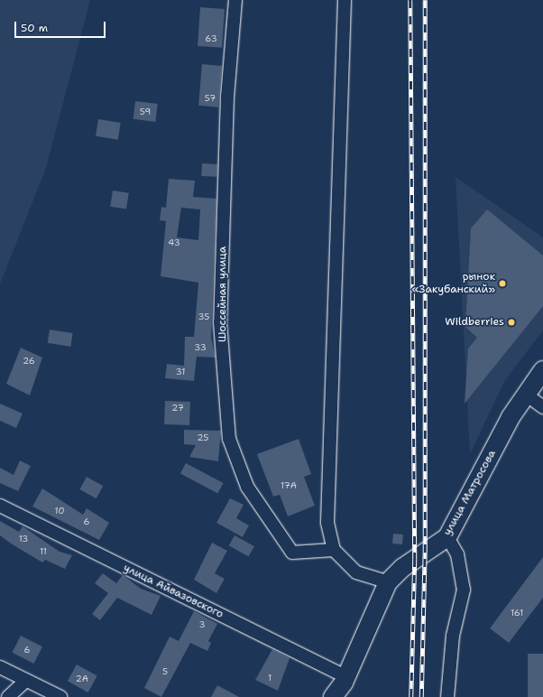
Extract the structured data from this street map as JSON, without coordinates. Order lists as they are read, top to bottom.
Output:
{
  "streets": {
    "main road": ["улица Матросова"],
    "street": ["Шоссейная улица", "улица Айвазовского"]
  },
  "crossings": [
    ["улица Матросова", "улица Айвазовского"]
  ],
  "places": ["рынок «Закубанский»", "Wildberries"],
  "house_numbers": [
    "63",
    "57",
    "59",
    "43",
    "35",
    "33",
    "26",
    "31",
    "27",
    "25",
    "17А",
    "10",
    "6",
    "13",
    "11",
    "161",
    "3",
    "6",
    "5",
    "1",
    "2А"
  ],
  "scale_bar": "50 m"
}
